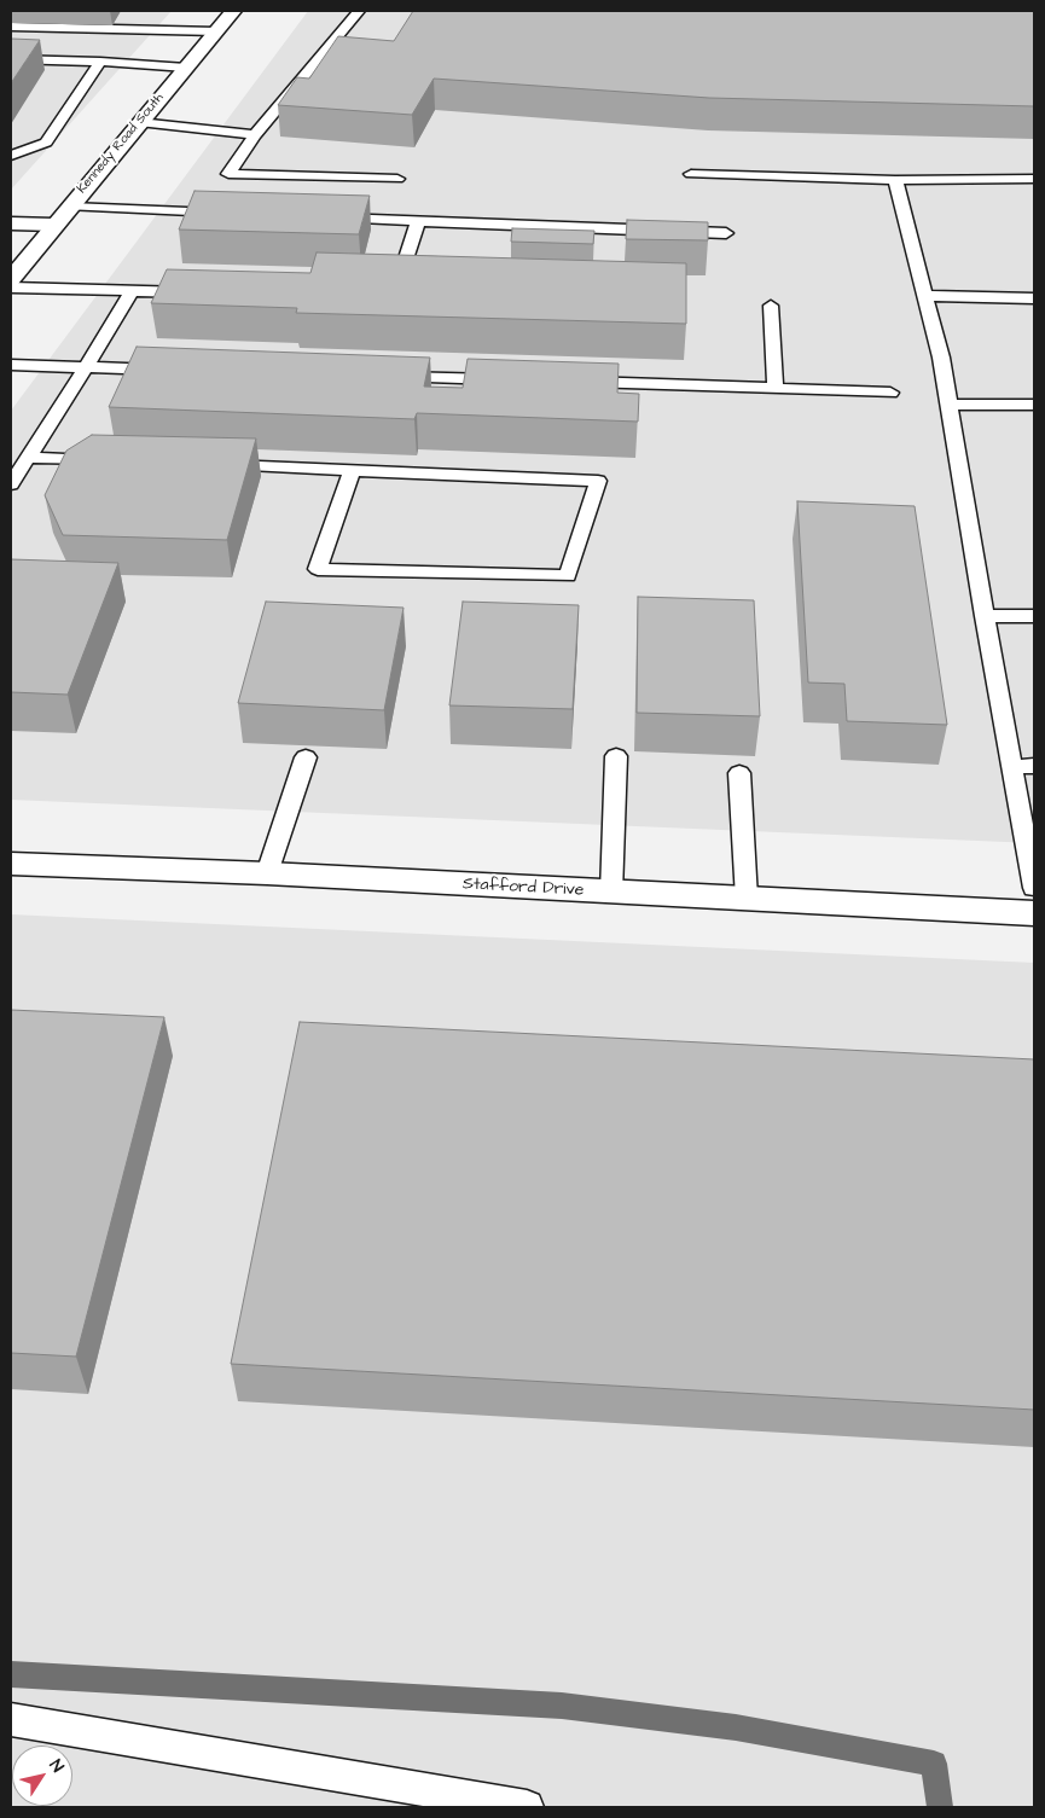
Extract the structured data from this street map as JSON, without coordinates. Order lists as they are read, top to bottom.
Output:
{
  "streets": {
    "main road": ["Kennedy Road South", "Stafford Drive"]
  },
  "north": "top right"
}
